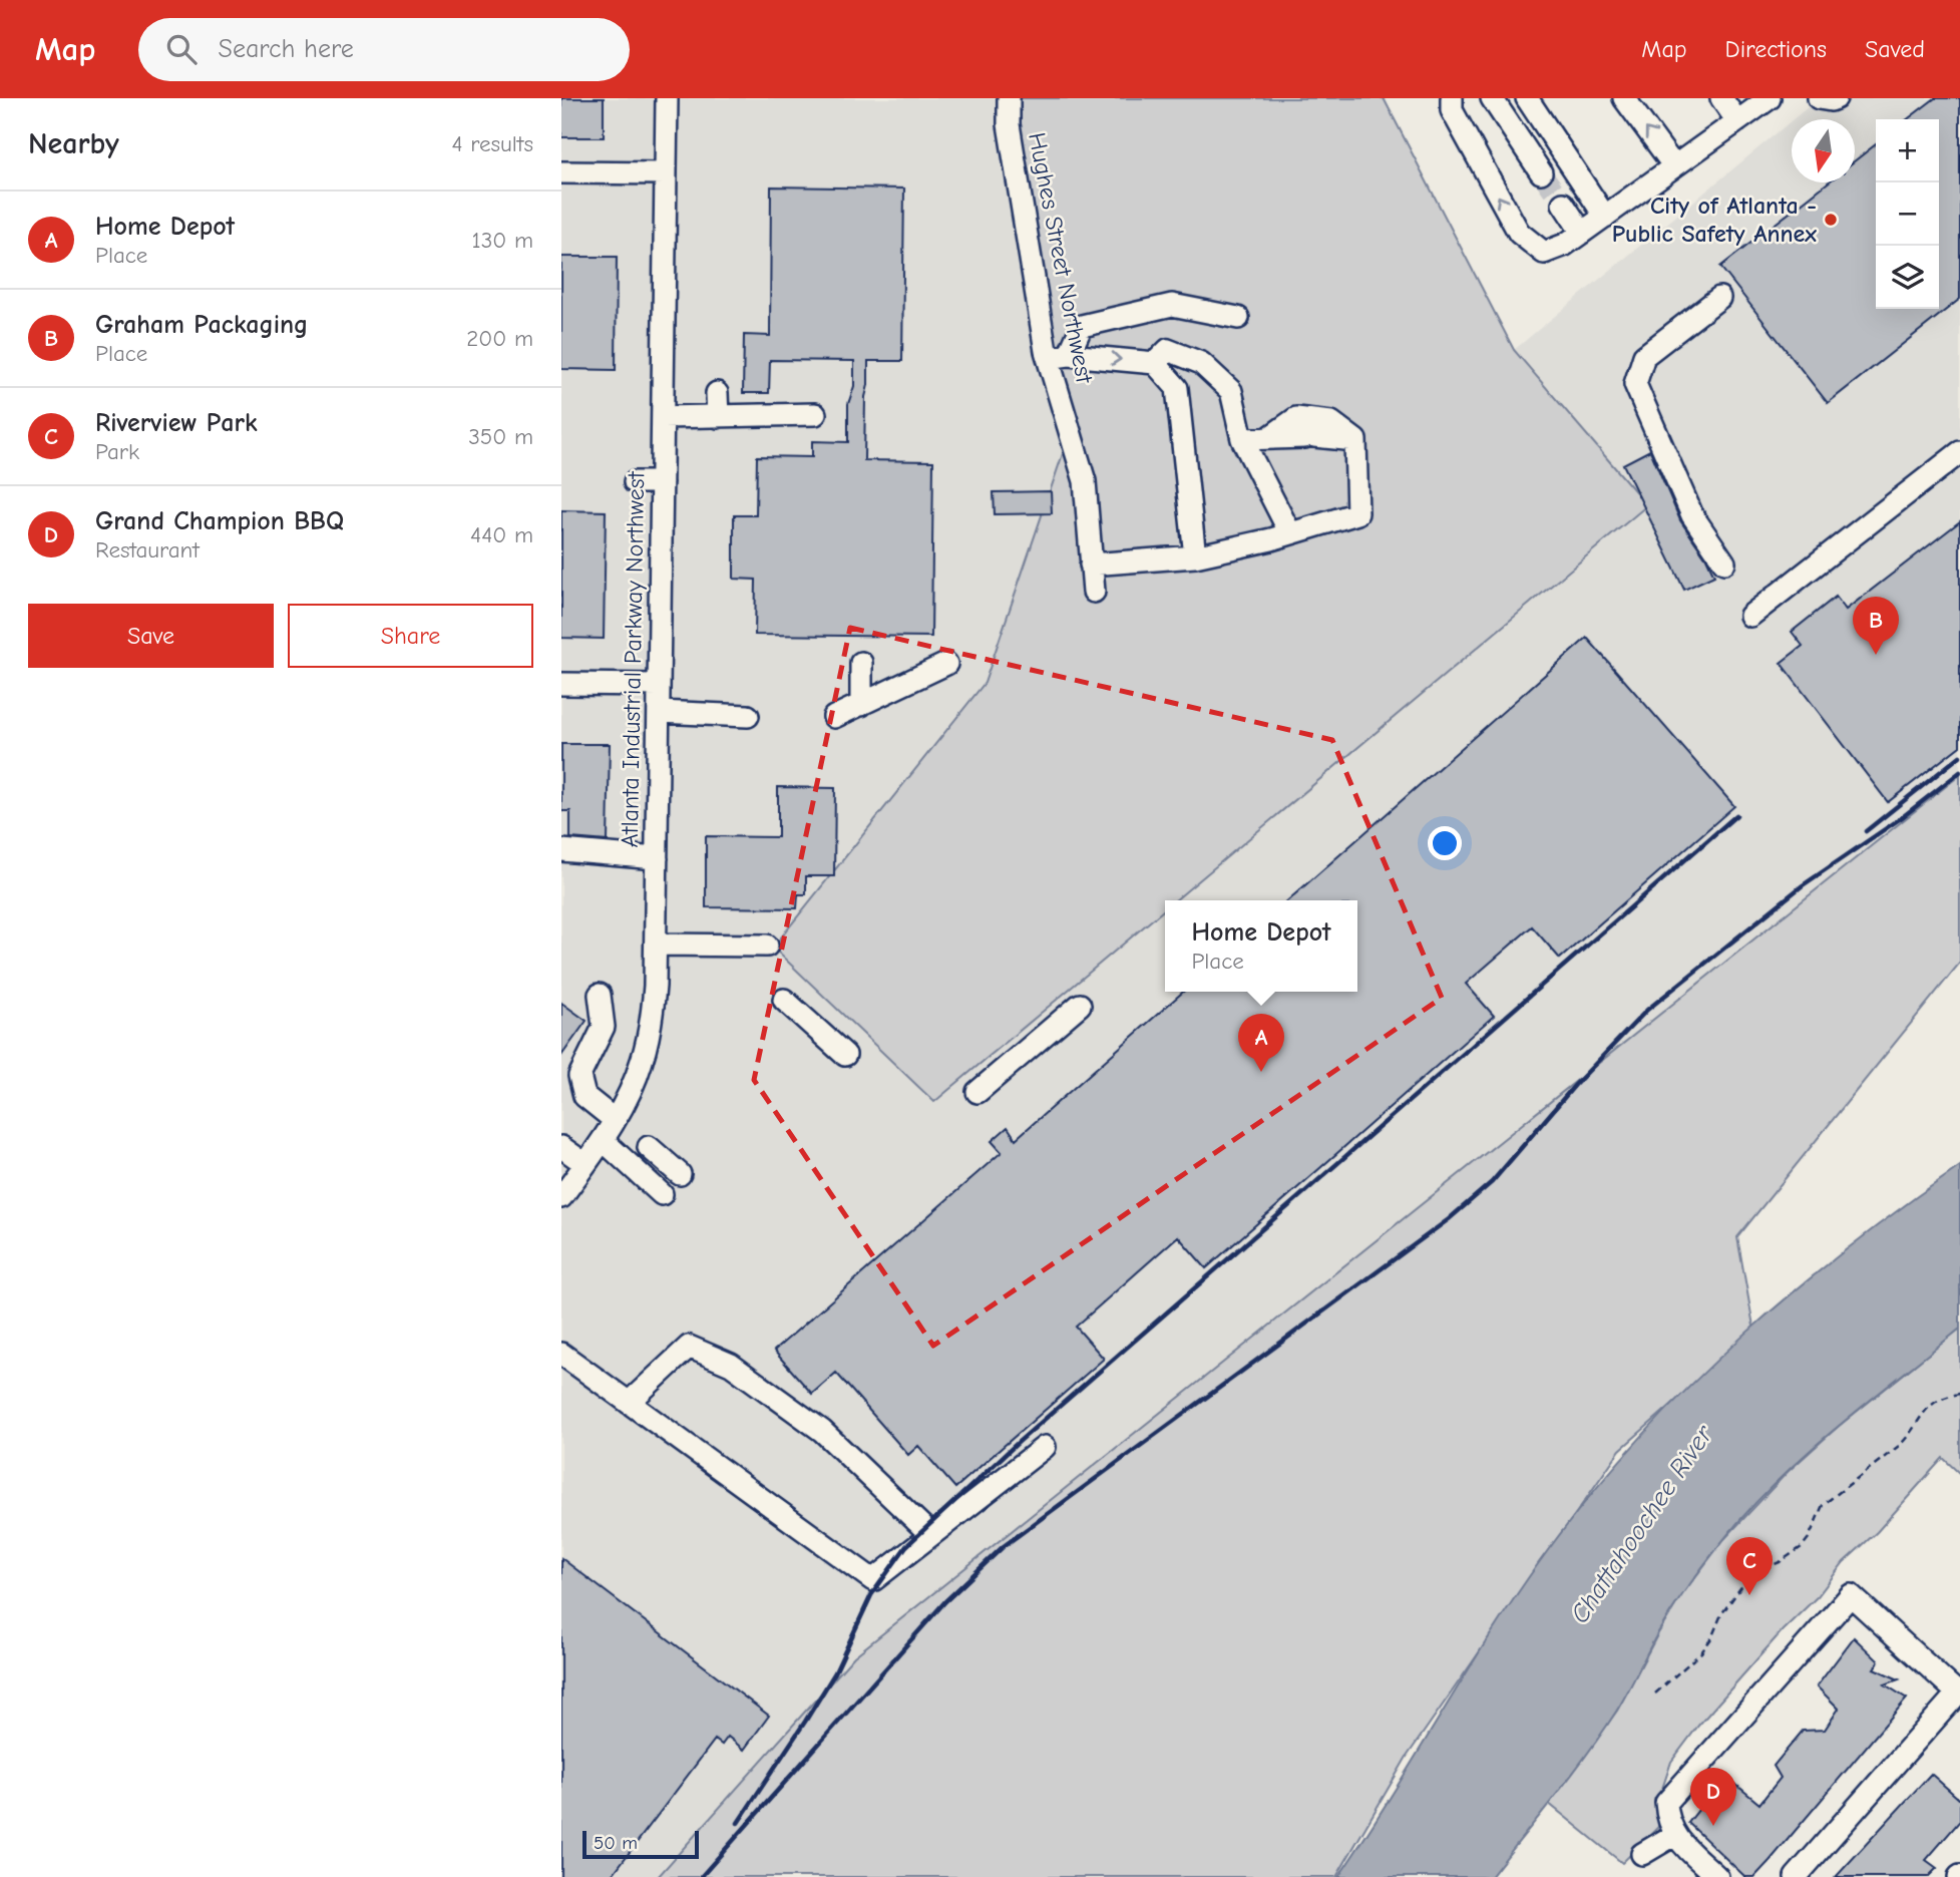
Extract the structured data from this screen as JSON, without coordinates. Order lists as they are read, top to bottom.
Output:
{
  "streets": {
    "street": ["Hughes Street Northwest", "Atlanta Industrial Parkway Northwest"]
  },
  "water": ["Chattahoochee River"],
  "places": ["City of Atlanta - Public Safety Annex"],
  "scale_bar": "50 m",
  "north": "bottom",
  "page": {
    "header": "Map",
    "search": "Search here",
    "nav": ["Map", "Directions", "Saved"],
    "heading": ["Nearby", "4 results"],
    "map_buttons": ["+", "−"],
    "list": [
      {
        "mark": "A",
        "name": "Home Depot",
        "note": "Place",
        "value": "130 m"
      },
      {
        "mark": "B",
        "name": "Graham Packaging",
        "note": "Place",
        "value": "200 m"
      },
      {
        "mark": "C",
        "name": "Riverview Park",
        "note": "Park",
        "value": "350 m"
      },
      {
        "mark": "D",
        "name": "Grand Champion BBQ",
        "note": "Restaurant",
        "value": "440 m"
      }
    ],
    "buttons": ["Save", "Share"],
    "pins": [
      "B",
      "A",
      "C",
      "D"
    ],
    "popup": ["Home Depot", "Place"],
    "scale": "50 m"
  }
}
